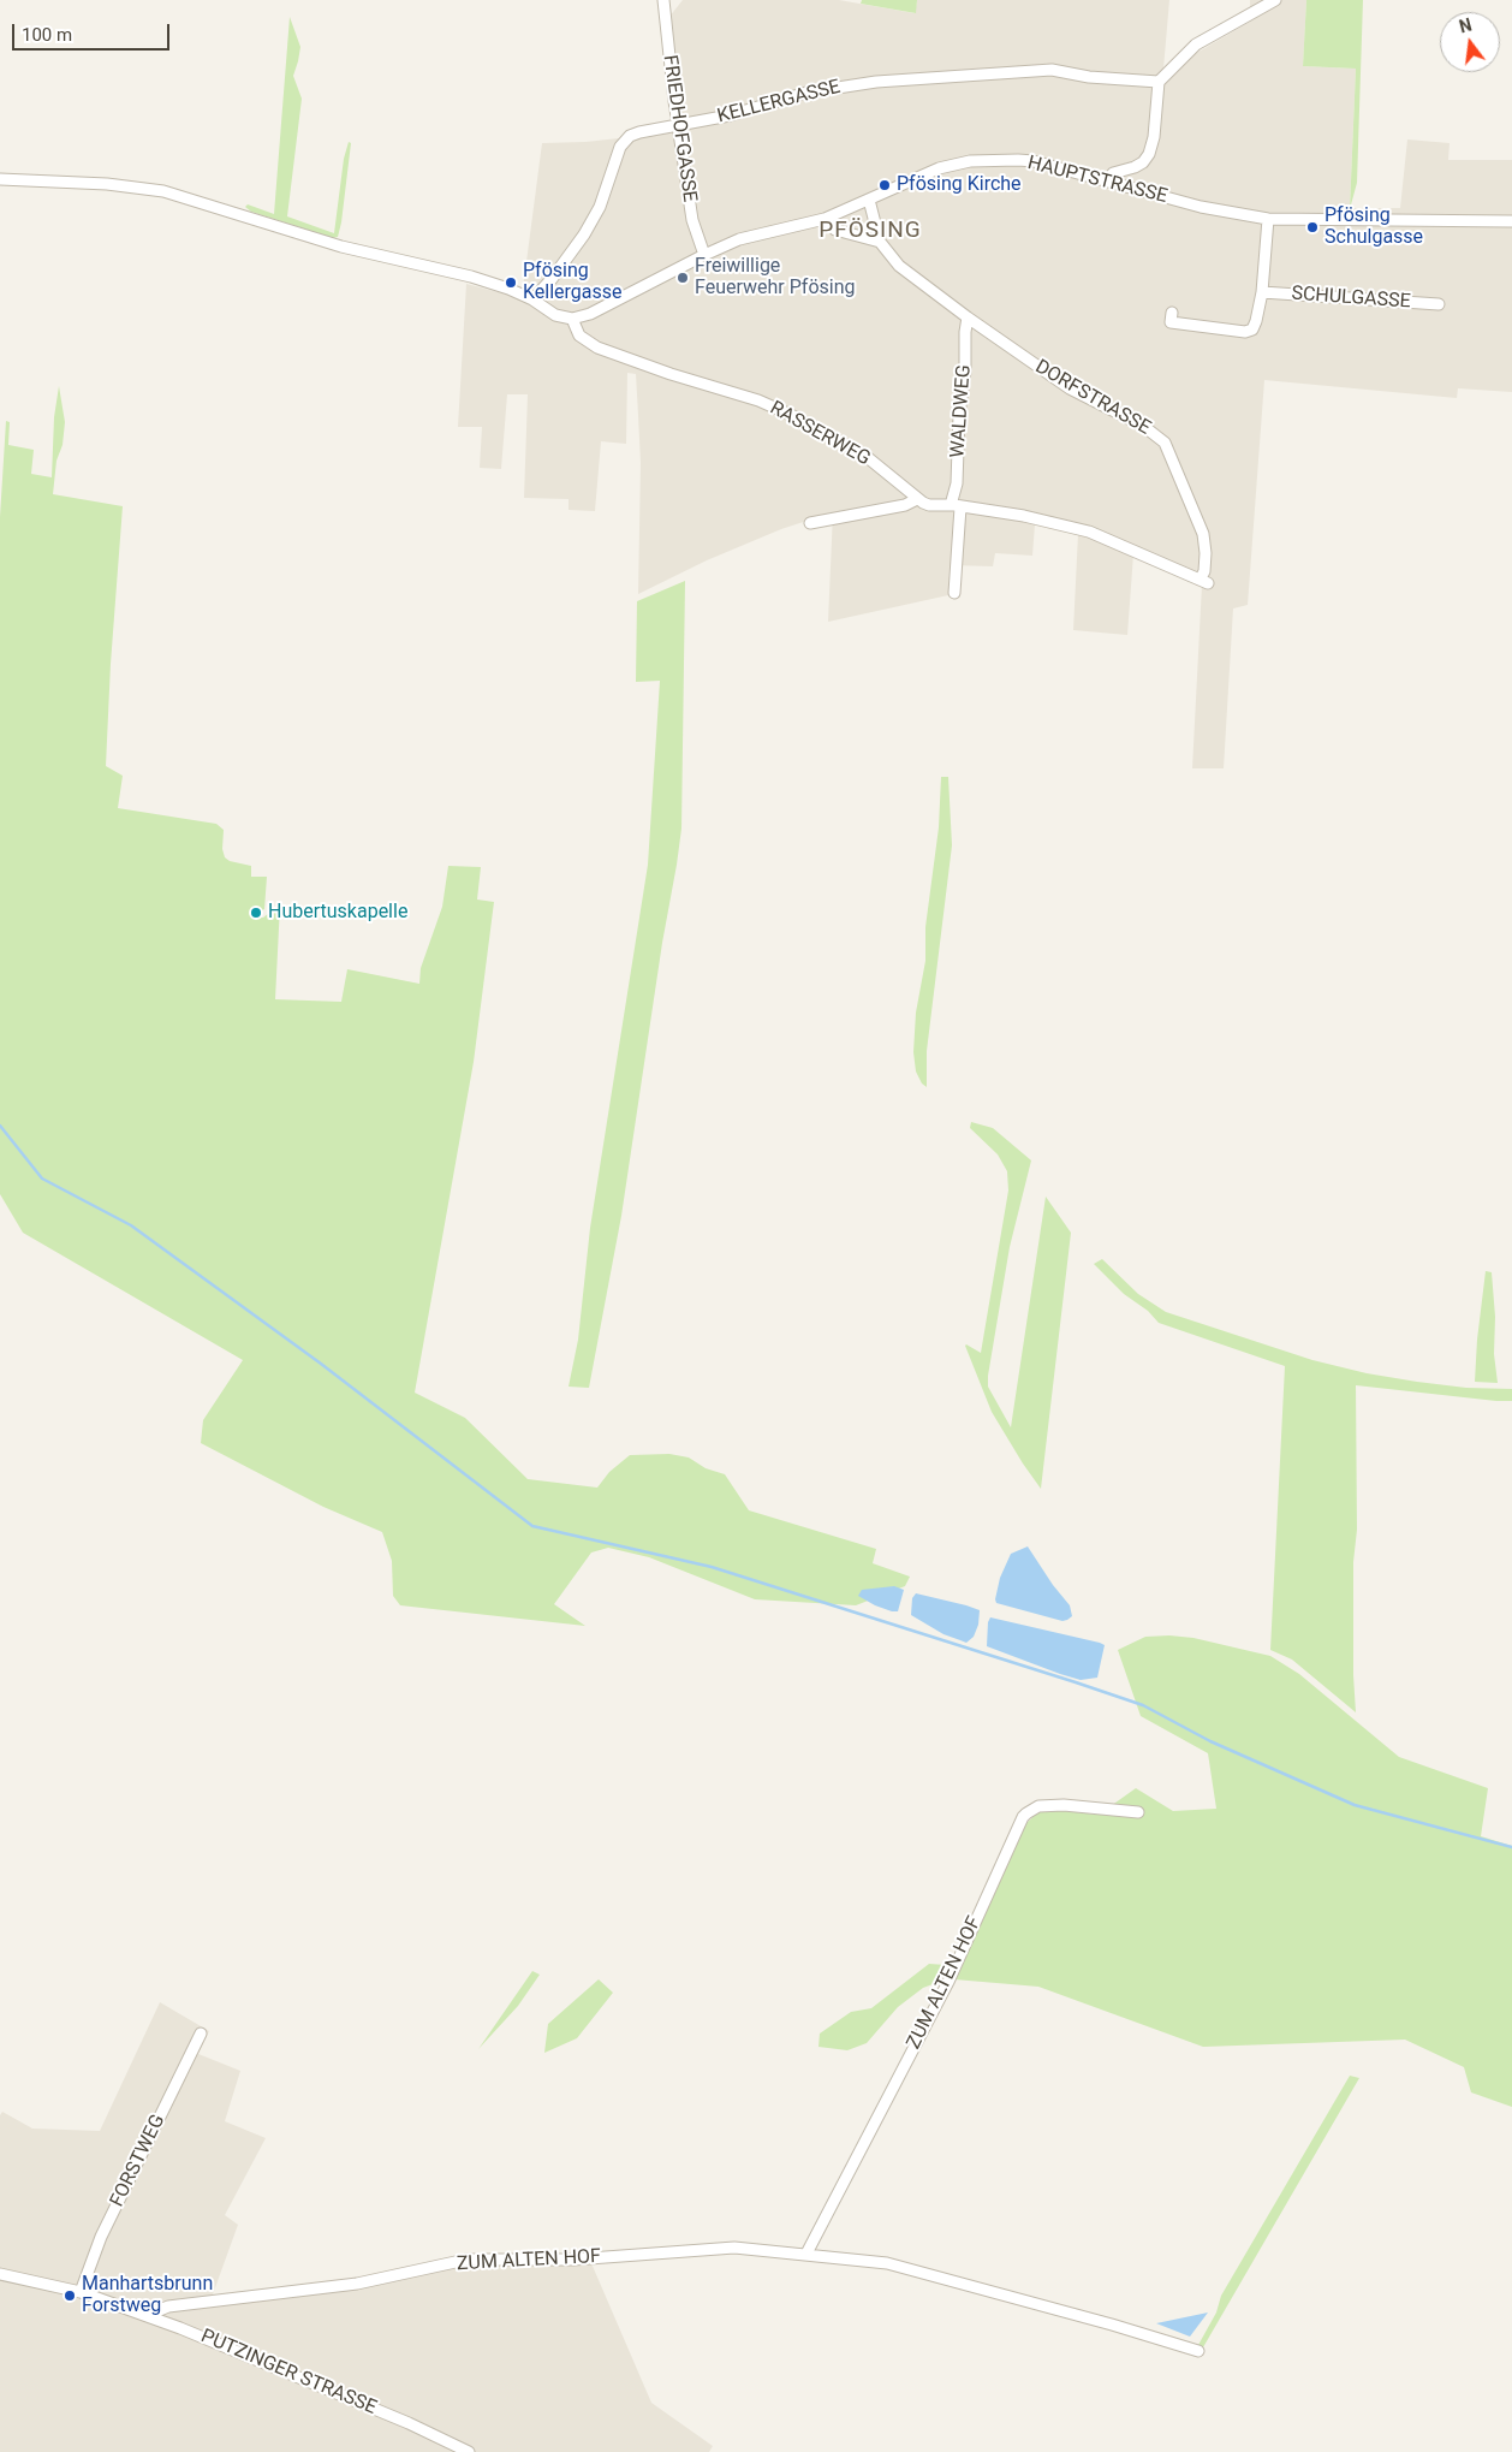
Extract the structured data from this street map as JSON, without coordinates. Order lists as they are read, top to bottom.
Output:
{
  "streets": {
    "street": [
      "KELLERGASSE",
      "FRIEDHOFGASSE",
      "HAUPTSTRASSE",
      "SCHULGASSE",
      "DORFSTRASSE",
      "WALDWEG",
      "RASSERWEG",
      "ZUM ALTEN HOF",
      "FORSTWEG",
      "PUTZINGER STRASSE"
    ]
  },
  "crossings": [
    ["KELLERGASSE", "FRIEDHOFGASSE"],
    ["FRIEDHOFGASSE", "HAUPTSTRASSE"],
    ["HAUPTSTRASSE", "DORFSTRASSE"],
    ["HAUPTSTRASSE", "RASSERWEG"],
    ["DORFSTRASSE", "WALDWEG"],
    ["ZUM ALTEN HOF", "PUTZINGER STRASSE"],
    ["FORSTWEG", "PUTZINGER STRASSE"]
  ],
  "districts": ["PFÖSING"],
  "places": [
    "Pfösing Kirche",
    "Pfösing Schulgasse",
    "Freiwillige Feuerwehr Pfösing",
    "Pfösing Kellergasse",
    "Hubertuskapelle",
    "Manhartsbrunn Forstweg"
  ],
  "scale_bar": "100 m",
  "north": "top"
}
